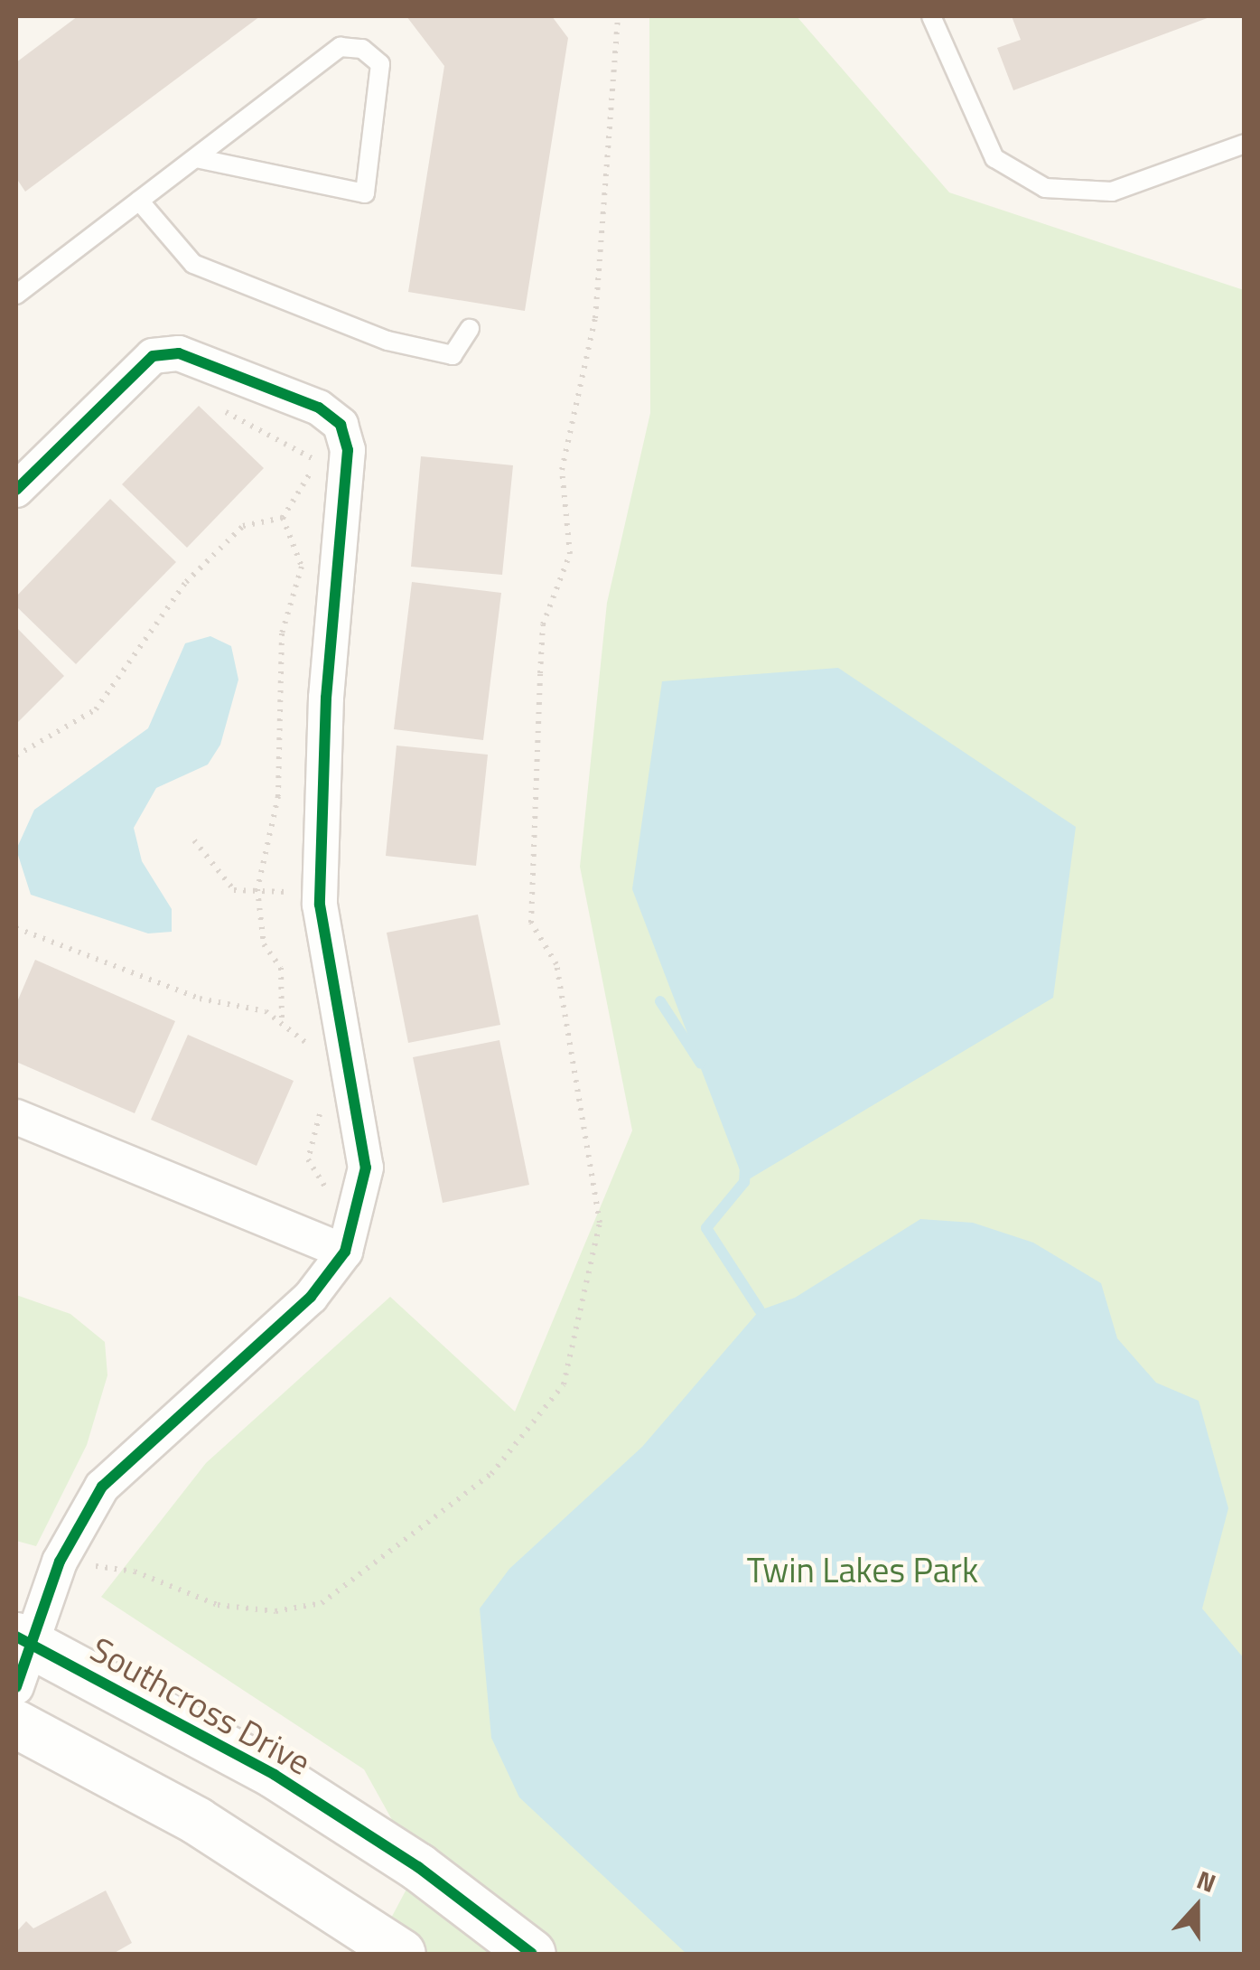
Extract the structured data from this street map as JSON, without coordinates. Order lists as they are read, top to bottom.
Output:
{
  "streets": {
    "street": ["Southcross Drive"]
  },
  "parks": ["Twin Lakes Park"],
  "north": "top"
}
